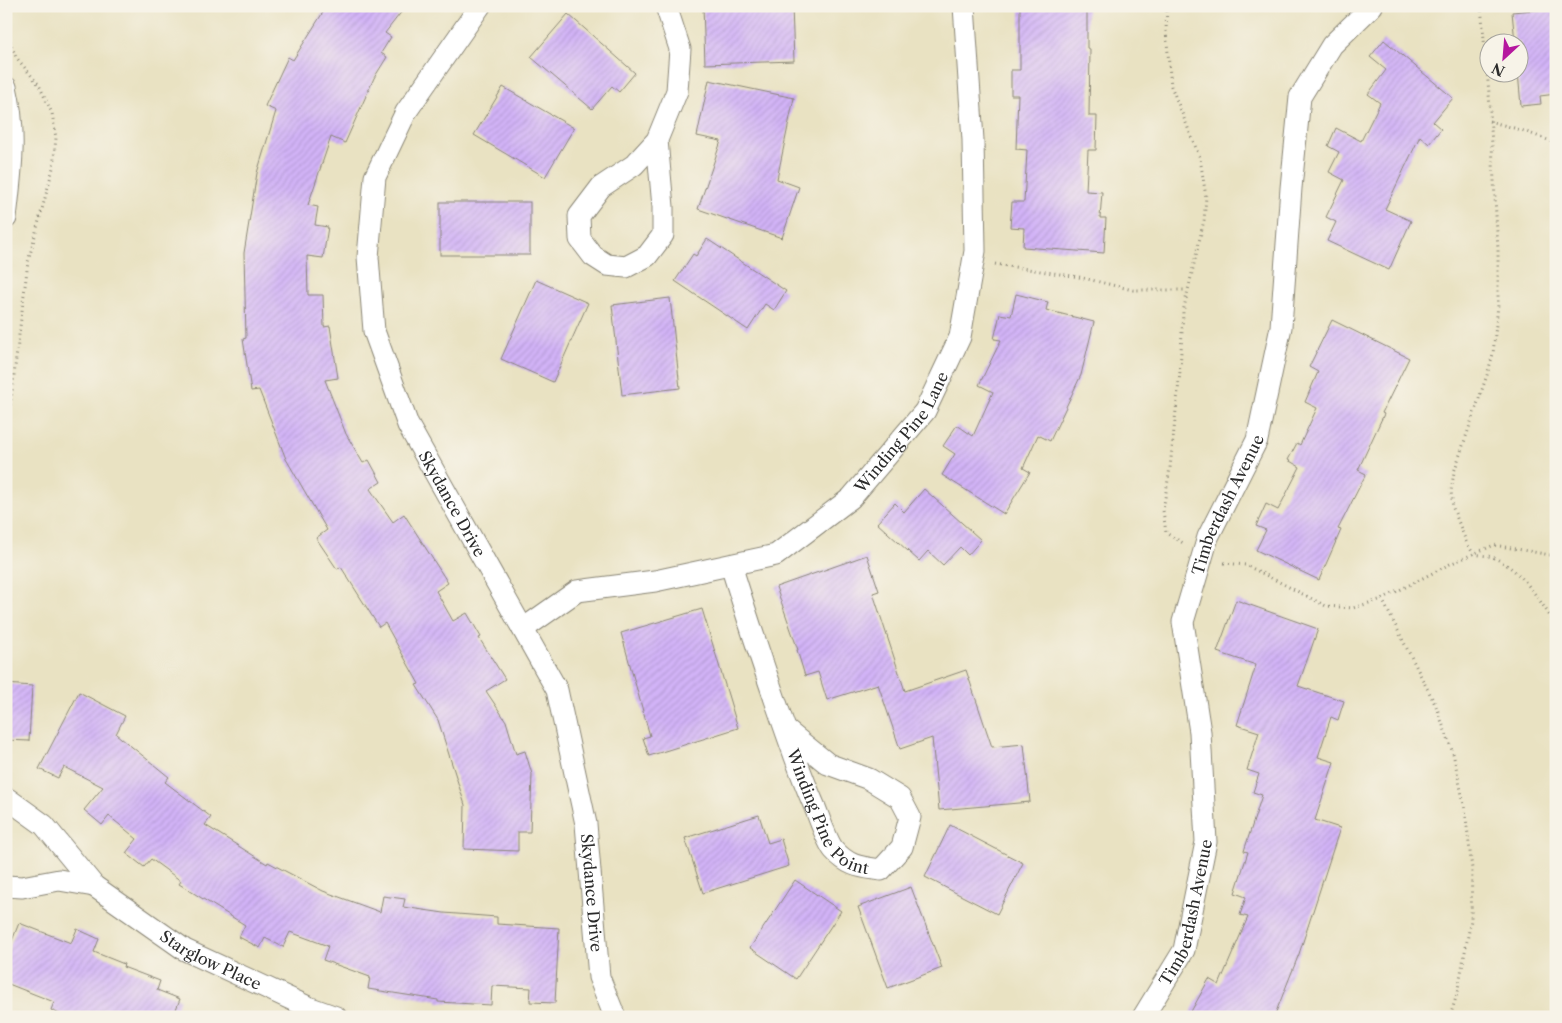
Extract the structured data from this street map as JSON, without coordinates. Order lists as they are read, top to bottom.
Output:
{
  "streets": {
    "street": [
      "Winding Pine Lane",
      "Skydance Drive",
      "Timberdash Avenue",
      "Winding Pine Point",
      "Starglow Place"
    ]
  },
  "crossings": [
    ["Winding Pine Lane", "Skydance Drive"],
    ["Winding Pine Lane", "Winding Pine Point"]
  ],
  "north": "bottom left"
}
